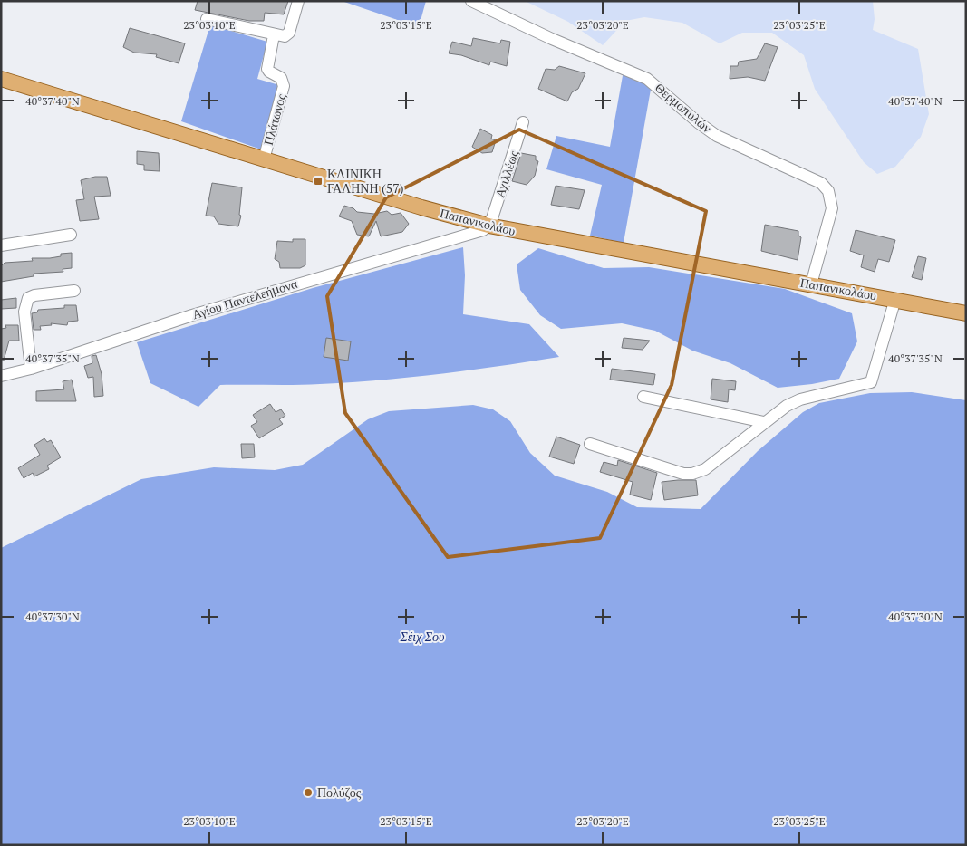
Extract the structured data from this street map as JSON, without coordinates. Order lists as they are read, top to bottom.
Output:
{
  "streets": {
    "main road": ["Παπανικολάου"],
    "street": [
      "Θερμοπυλών",
      "Πλάτωνος",
      "Αχιλλέως",
      "Αγίου Παντελεήμονα"
    ]
  },
  "crossings": [
    ["Θερμοπυλών", "Παπανικολάου"],
    ["Πλάτωνος", "Παπανικολάου"],
    ["Αχιλλέως", "Παπανικολάου"],
    ["Αχιλλέως", "Αγίου Παντελεήμονα"],
    ["Παπανικολάου", "Αγίου Παντελεήμονα"]
  ],
  "parks": ["Σέιχ Σου"],
  "places": {
    "transit": ["ΚΛΙΝΙΚΗ ΓΑΛΗΝΗ (57)"],
    "other": ["Πολύζος"]
  },
  "coordinates": [
    "23°03'10\"E",
    "23°03'15\"E",
    "23°03'20\"E",
    "23°03'25\"E",
    "40°37'40\"N",
    "40°37'35\"N",
    "40°37'30\"N"
  ]
}
